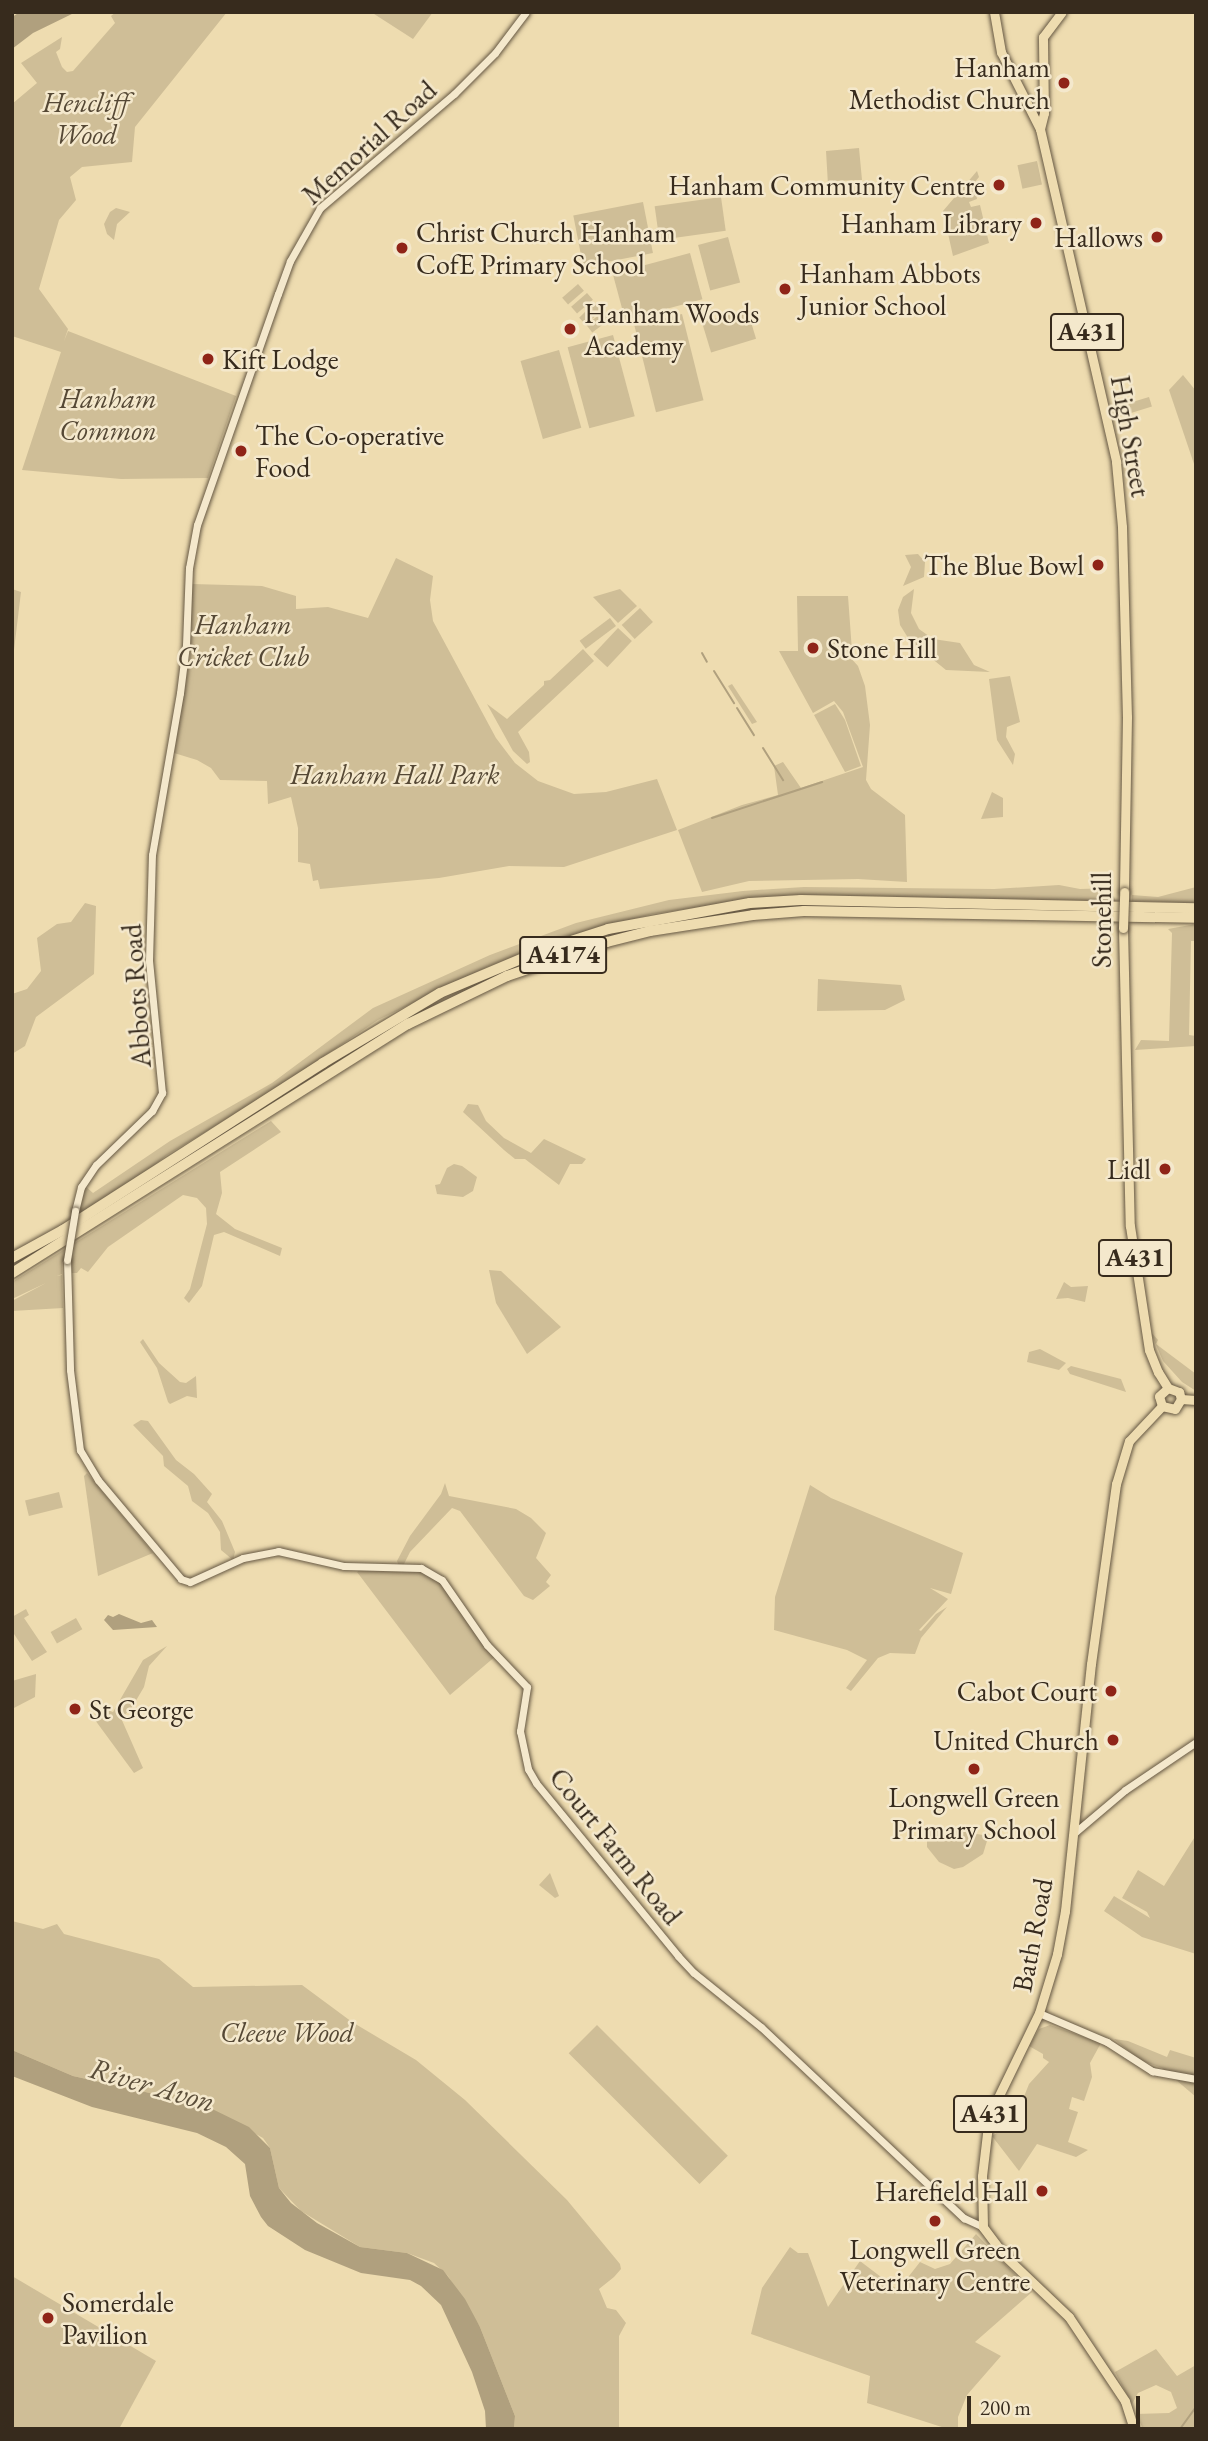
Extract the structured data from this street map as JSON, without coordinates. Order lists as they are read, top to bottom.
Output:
{
  "streets": {
    "highway": ["A4174"],
    "main road": [
      "A431",
      "High Street",
      "Stonehill",
      "Bath Road"
    ],
    "street": ["Memorial Road", "Abbots Road", "Court Farm Road"]
  },
  "crossings": [
    ["Memorial Road", "Abbots Road"],
    ["A431", "Stonehill"],
    ["A431", "Bath Road"],
    ["High Street", "Stonehill"],
    ["Stonehill", "Bath Road"],
    ["Abbots Road", "Court Farm Road"],
    ["Court Farm Road", "Bath Road"]
  ],
  "water": ["River Avon"],
  "parks": [
    "Hencliff Wood",
    "Hanham Common",
    "Hanham Cricket Club",
    "Hanham Hall Park",
    "Cleeve Wood"
  ],
  "places": [
    "Hanham Methodist Church",
    "Hanham Community Centre",
    "Hanham Library",
    "Hallows",
    "Christ Church Hanham CofE Primary School",
    "Hanham Abbots Junior School",
    "Hanham Woods Academy",
    "Kift Lodge",
    "The Co-operative Food",
    "The Blue Bowl",
    "Stone Hill",
    "Lidl",
    "Cabot Court",
    "St George",
    "United Church",
    "Longwell Green Primary School",
    "Harefield Hall",
    "Longwell Green Veterinary Centre",
    "Somerdale Pavilion"
  ],
  "scale_bar": "200 m"
}
